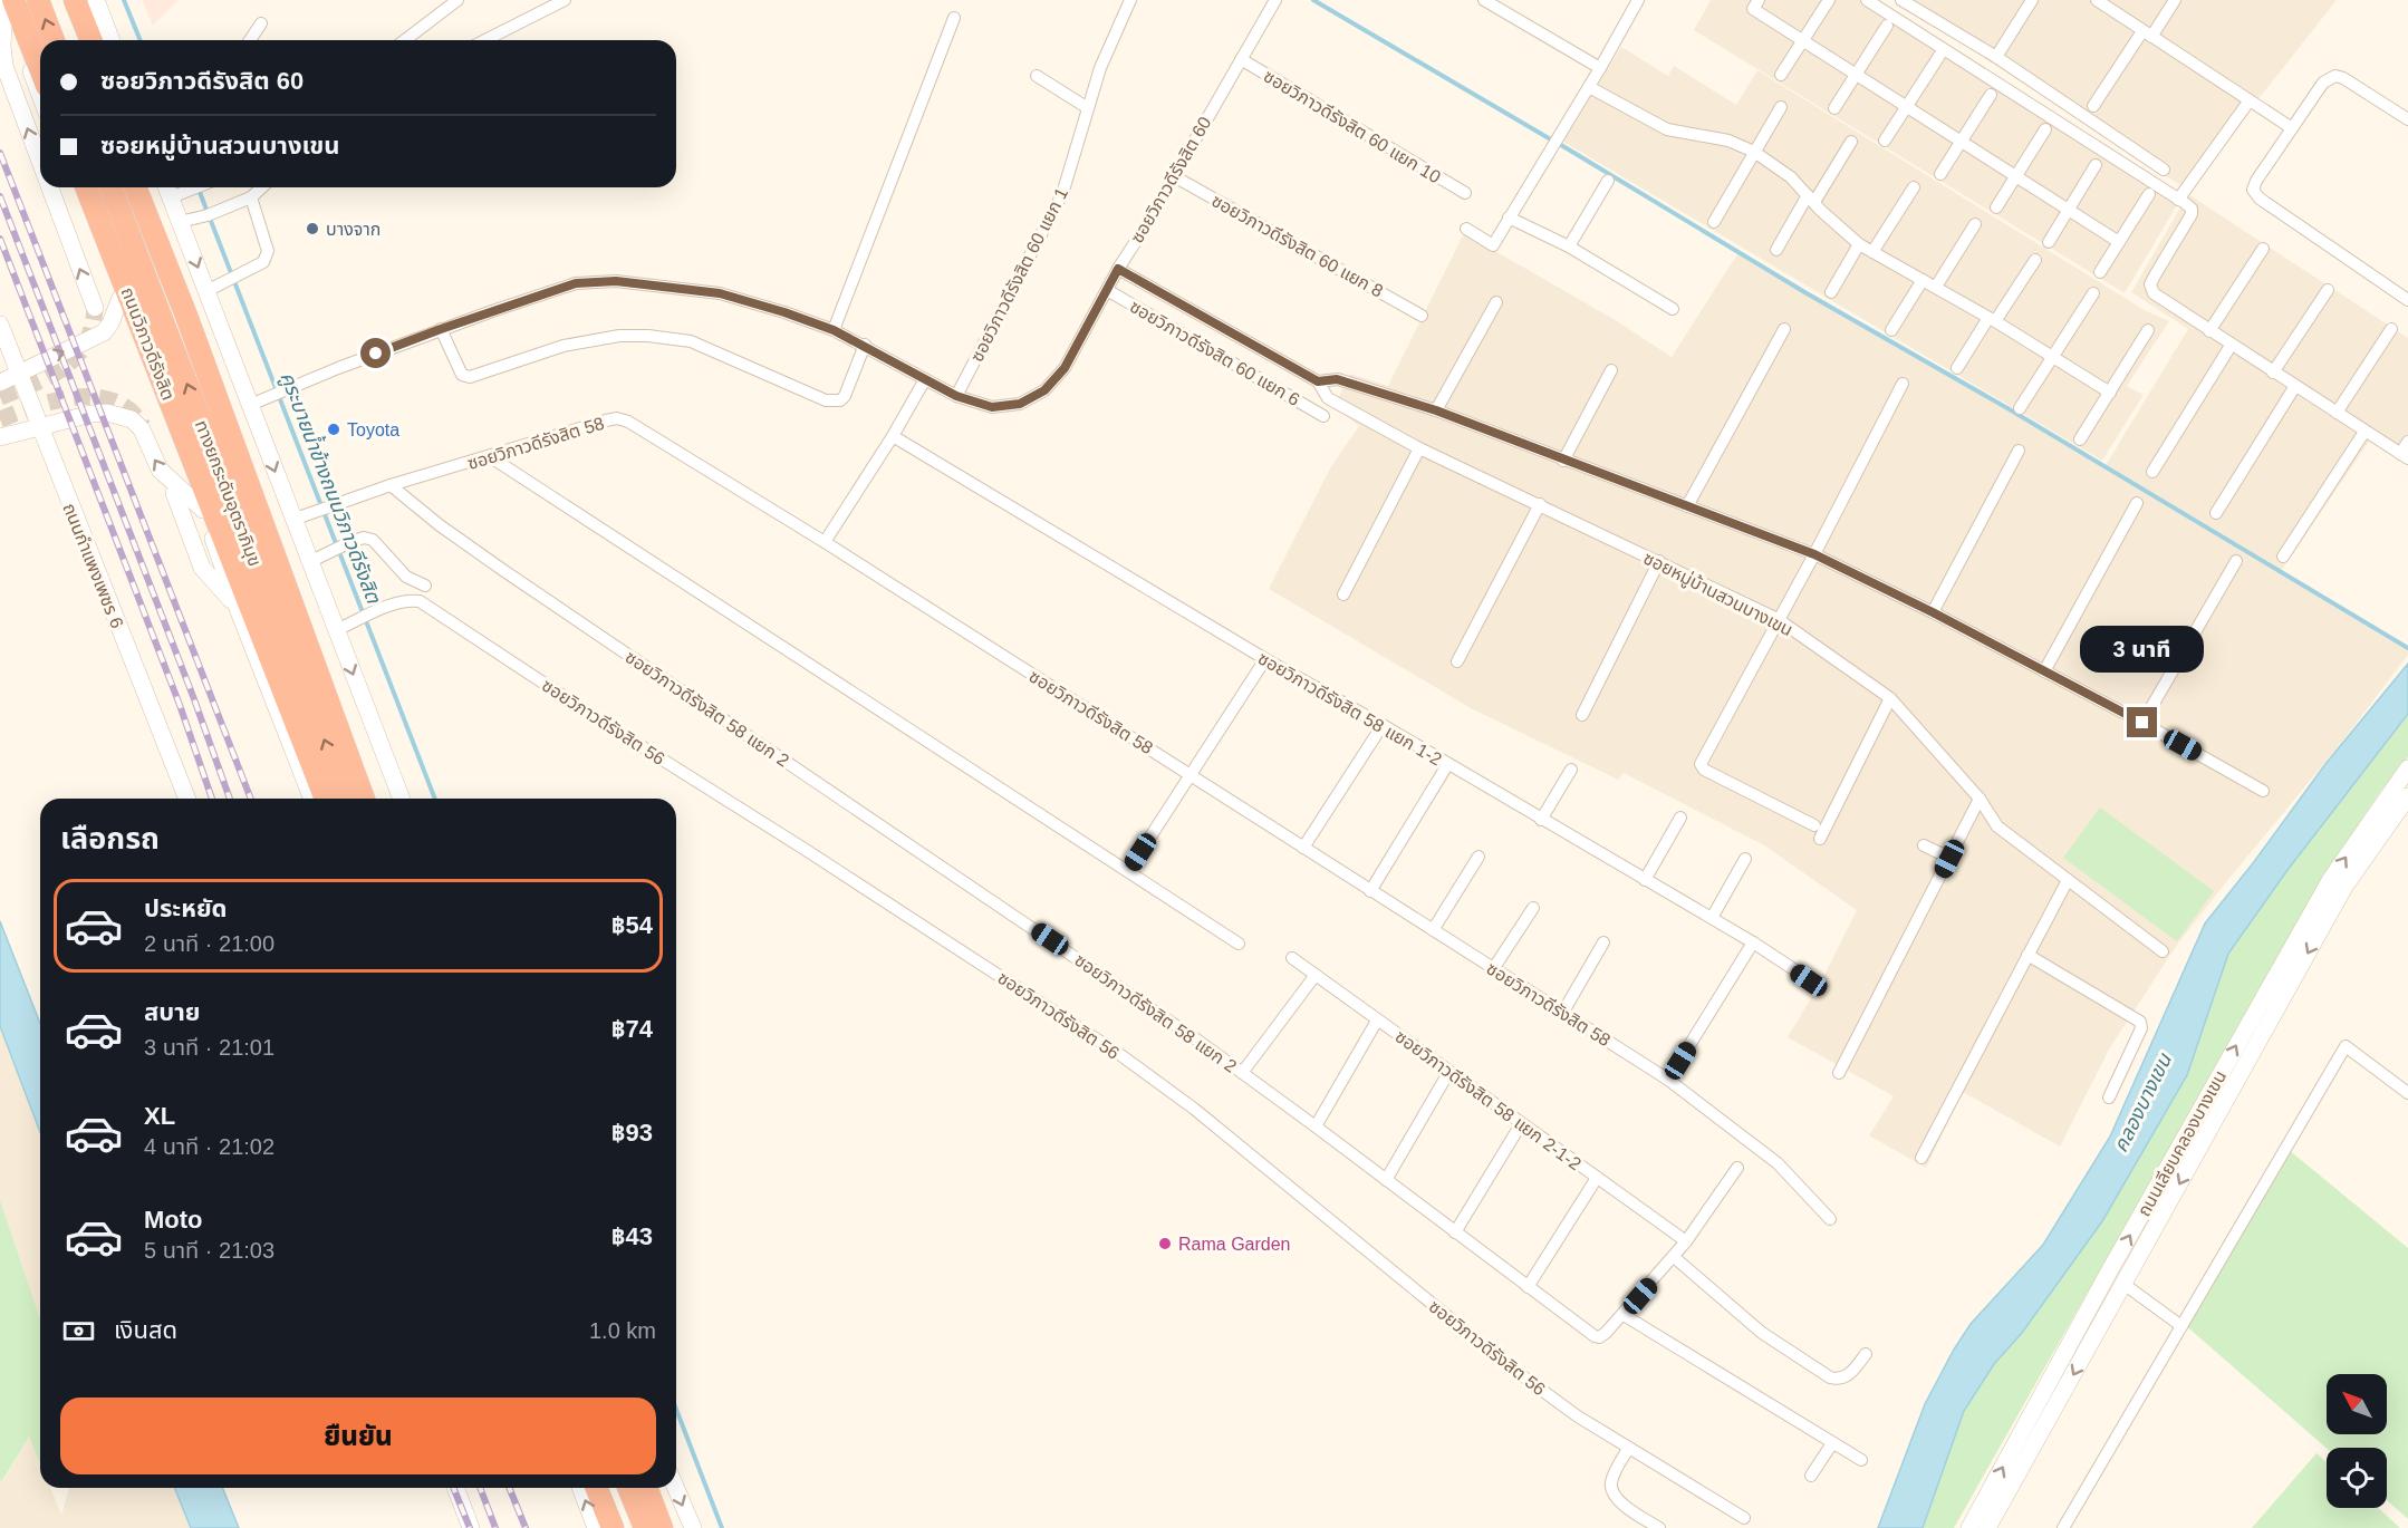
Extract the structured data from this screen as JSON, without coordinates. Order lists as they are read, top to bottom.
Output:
{
  "streets": {
    "highway": ["ถนนวิภาวดีรังสิต", "ทางยกระดับอุตราภิมุข"],
    "main road": ["ถนนกำแพงเพชร 6", "ถนนเลียบคลองบางเขน"],
    "street": [
      "ซอยวิภาวดีรังสิต 60 แยก 10",
      "ซอยวิภาวดีรังสิต 60",
      "ซอยวิภาวดีรังสิต 60 แยก 8",
      "ซอยวิภาวดีรังสิต 60 แยก 1",
      "ซอยวิภาวดีรังสิต 60 แยก 6",
      "ซอยวิภาวดีรังสิต 58",
      "ซอยหมู่บ้านสวนบางเขน",
      "ซอยวิภาวดีรังสิต 58 แยก 2",
      "ซอยวิภาวดีรังสิต 58 แยก 1-2",
      "ซอยวิภาวดีรังสิต 56",
      "ซอยวิภาวดีรังสิต 58 แยก 2-1-2"
    ]
  },
  "crossings": [
    ["ซอยวิภาวดีรังสิต 60 แยก 10", "ซอยวิภาวดีรังสิต 60"],
    ["ซอยวิภาวดีรังสิต 60", "ซอยวิภาวดีรังสิต 60 แยก 8"],
    ["ซอยวิภาวดีรังสิต 60", "ซอยวิภาวดีรังสิต 60 แยก 1"],
    ["ซอยวิภาวดีรังสิต 60", "ซอยวิภาวดีรังสิต 60 แยก 6"],
    ["ซอยวิภาวดีรังสิต 60", "ซอยหมู่บ้านสวนบางเขน"],
    ["ซอยวิภาวดีรังสิต 58", "ซอยวิภาวดีรังสิต 58 แยก 2"],
    ["ซอยวิภาวดีรังสิต 58 แยก 2", "ซอยวิภาวดีรังสิต 58 แยก 2-1-2"]
  ],
  "water": ["คูระบายน้ำข้างถนนวิภาวดีรังสิต", "คลองบางเขน"],
  "places": ["บางจาก", "Toyota", "Rama Garden"],
  "north": "top left",
  "page": {
    "banner": ["ซอยวิภาวดีรังสิต 60", "ซอยหมู่บ้านสวนบางเขน"],
    "bubble": "3 นาที",
    "heading": "เลือกรถ",
    "list": [
      {
        "name": "ประหยัด",
        "note": "2 นาที · 21:00",
        "value": "฿54"
      },
      {
        "name": "สบาย",
        "note": "3 นาที · 21:01",
        "value": "฿74"
      },
      {
        "name": "XL",
        "note": "4 นาที · 21:02",
        "value": "฿93"
      },
      {
        "name": "Moto",
        "note": "5 นาที · 21:03",
        "value": "฿43"
      }
    ],
    "pay": ["เงินสด", "1.0 km"],
    "buttons": "ยืนยัน"
  }
}
